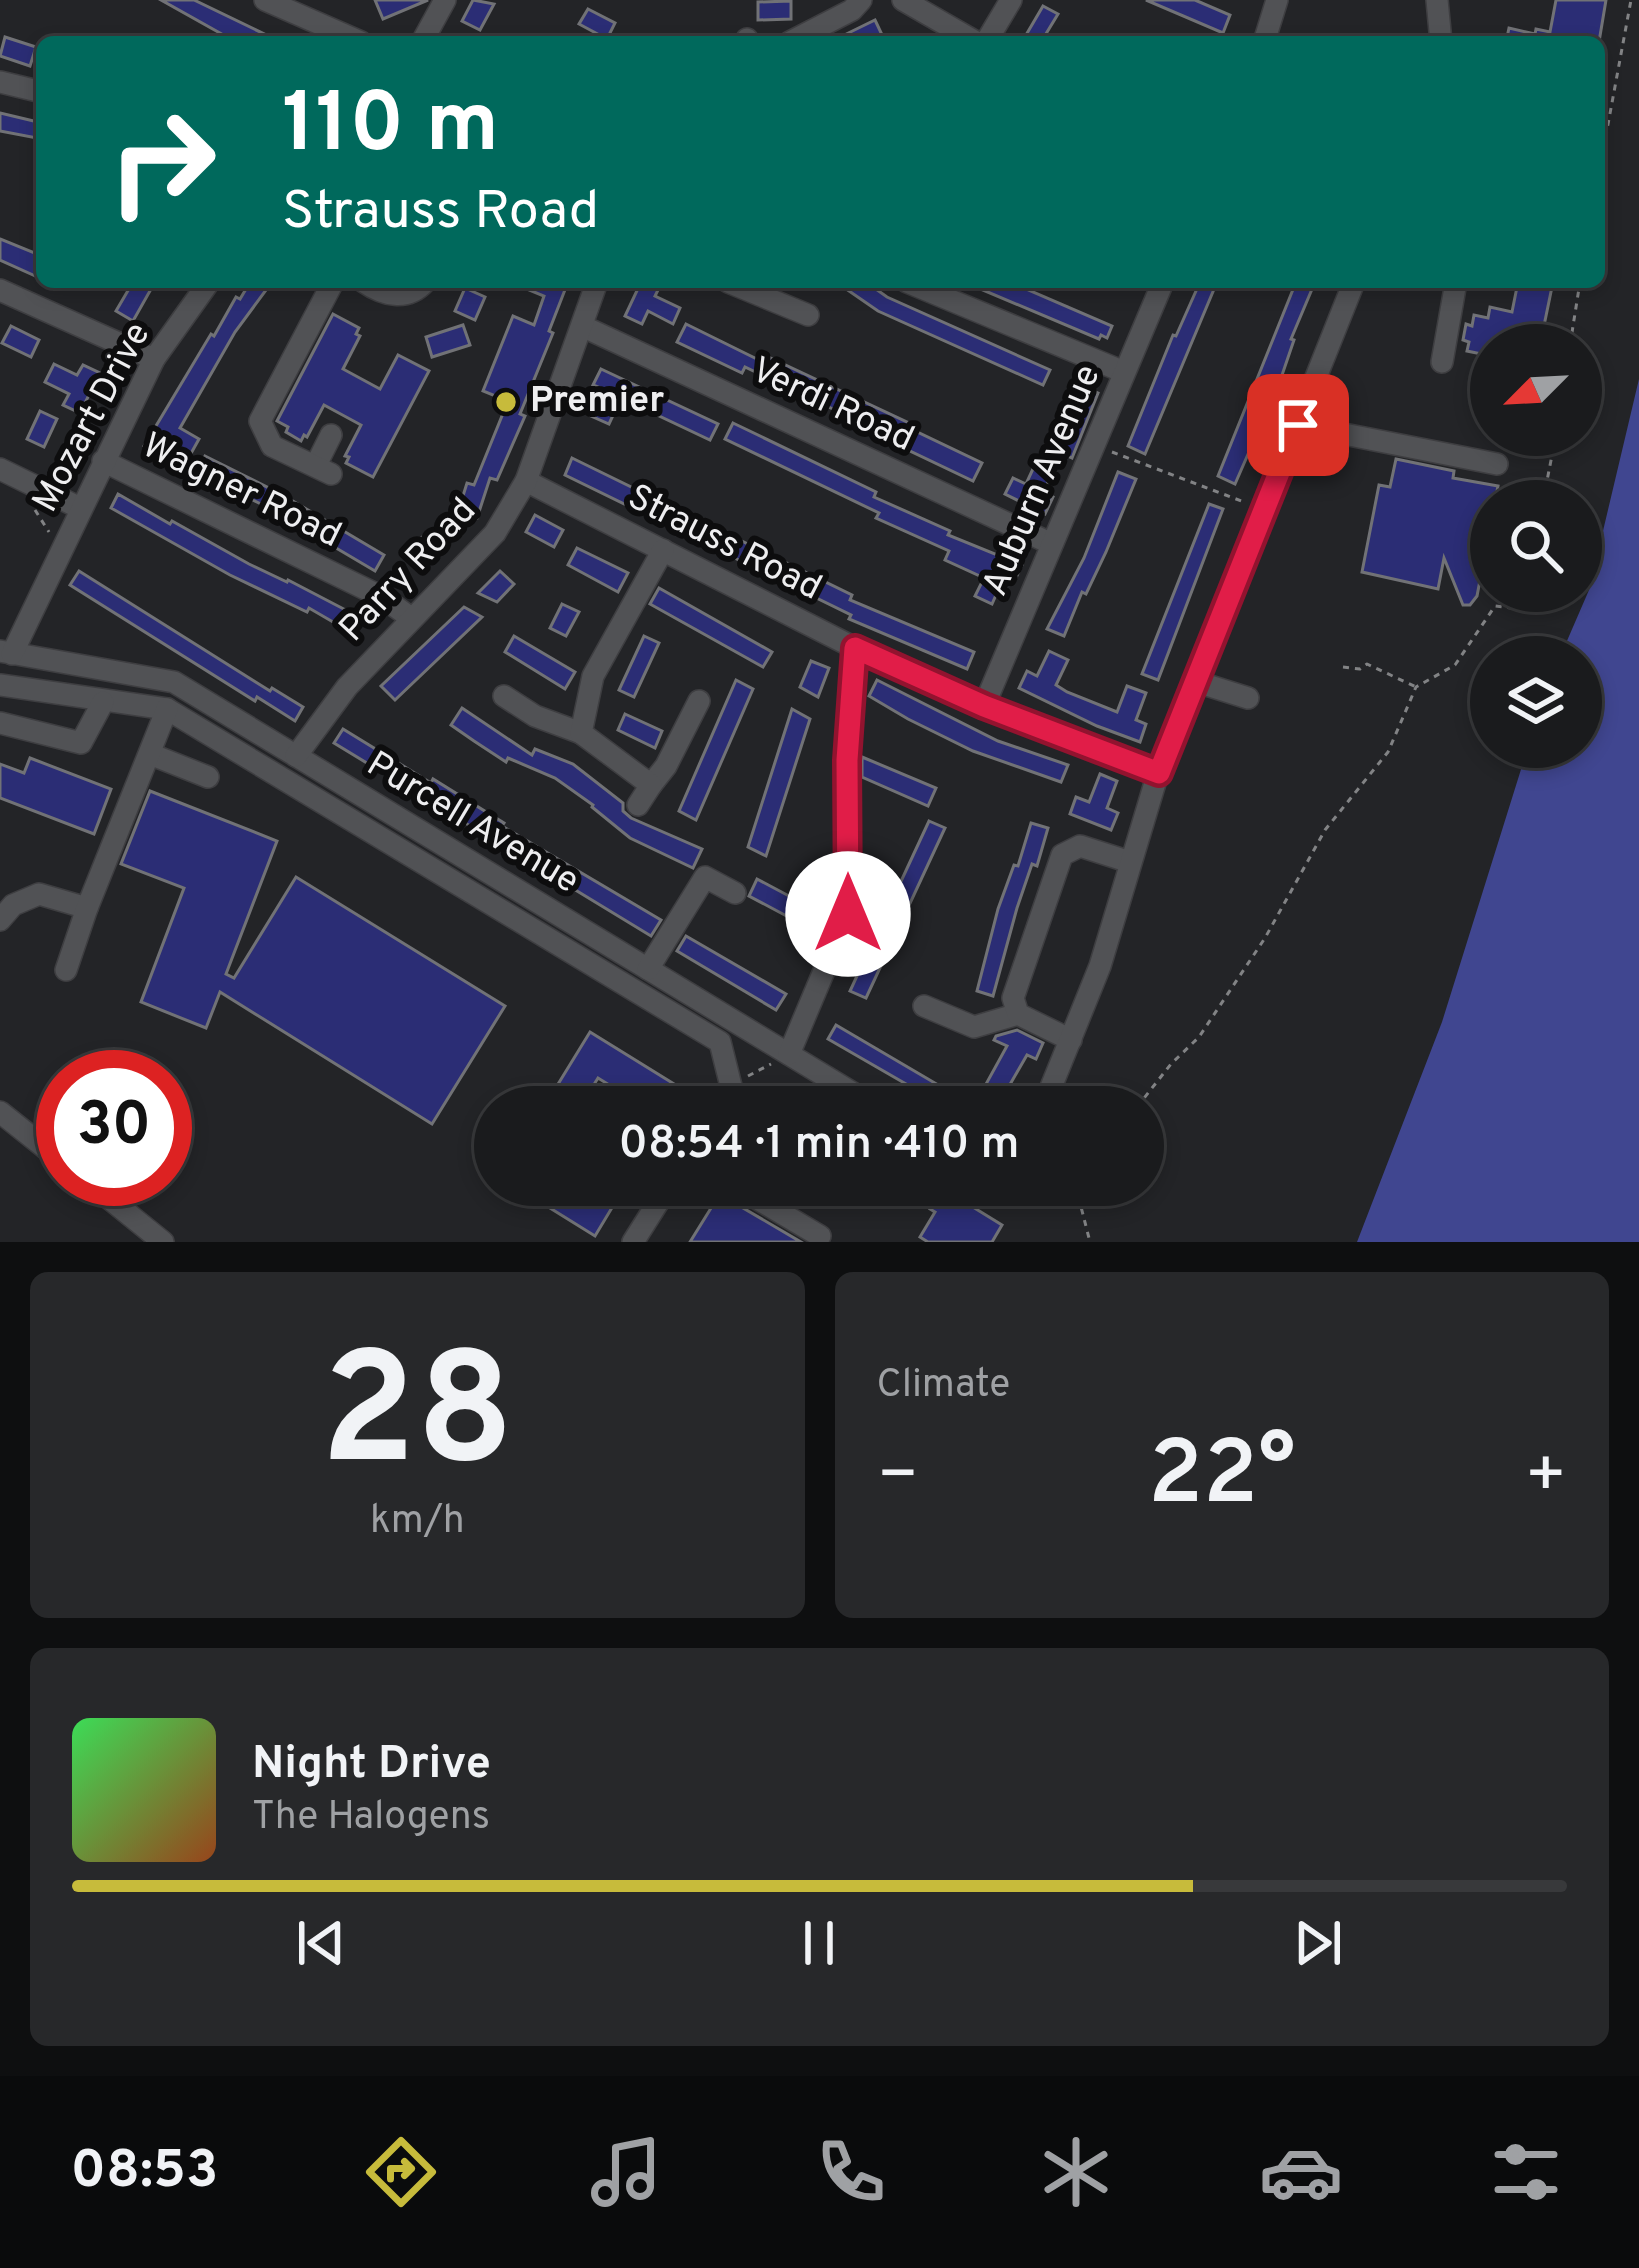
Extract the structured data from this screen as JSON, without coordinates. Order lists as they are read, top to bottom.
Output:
{
  "streets": {
    "street": [
      "Verdi Road",
      "Mozart Drive",
      "Auburn Avenue",
      "Wagner Road",
      "Strauss Road",
      "Parry Road",
      "Purcell Avenue"
    ]
  },
  "crossings": [
    ["Verdi Road", "Auburn Avenue"],
    ["Verdi Road", "Parry Road"],
    ["Mozart Drive", "Wagner Road"],
    ["Mozart Drive", "Purcell Avenue"],
    ["Auburn Avenue", "Strauss Road"],
    ["Wagner Road", "Parry Road"],
    ["Strauss Road", "Parry Road"],
    ["Parry Road", "Purcell Avenue"]
  ],
  "places": ["Premier"],
  "north": "bottom left",
  "page": {
    "turn": ["110 m", "Strauss Road"],
    "limit": "30",
    "trip": "08:54 · 1 min · 410 m",
    "tile": [
      ["28", "km/h"],
      "Climate"
    ],
    "heat": ["−", "22°", "+"],
    "song": ["Night Drive", "The Halogens"],
    "tabs": "08:53"
  }
}
